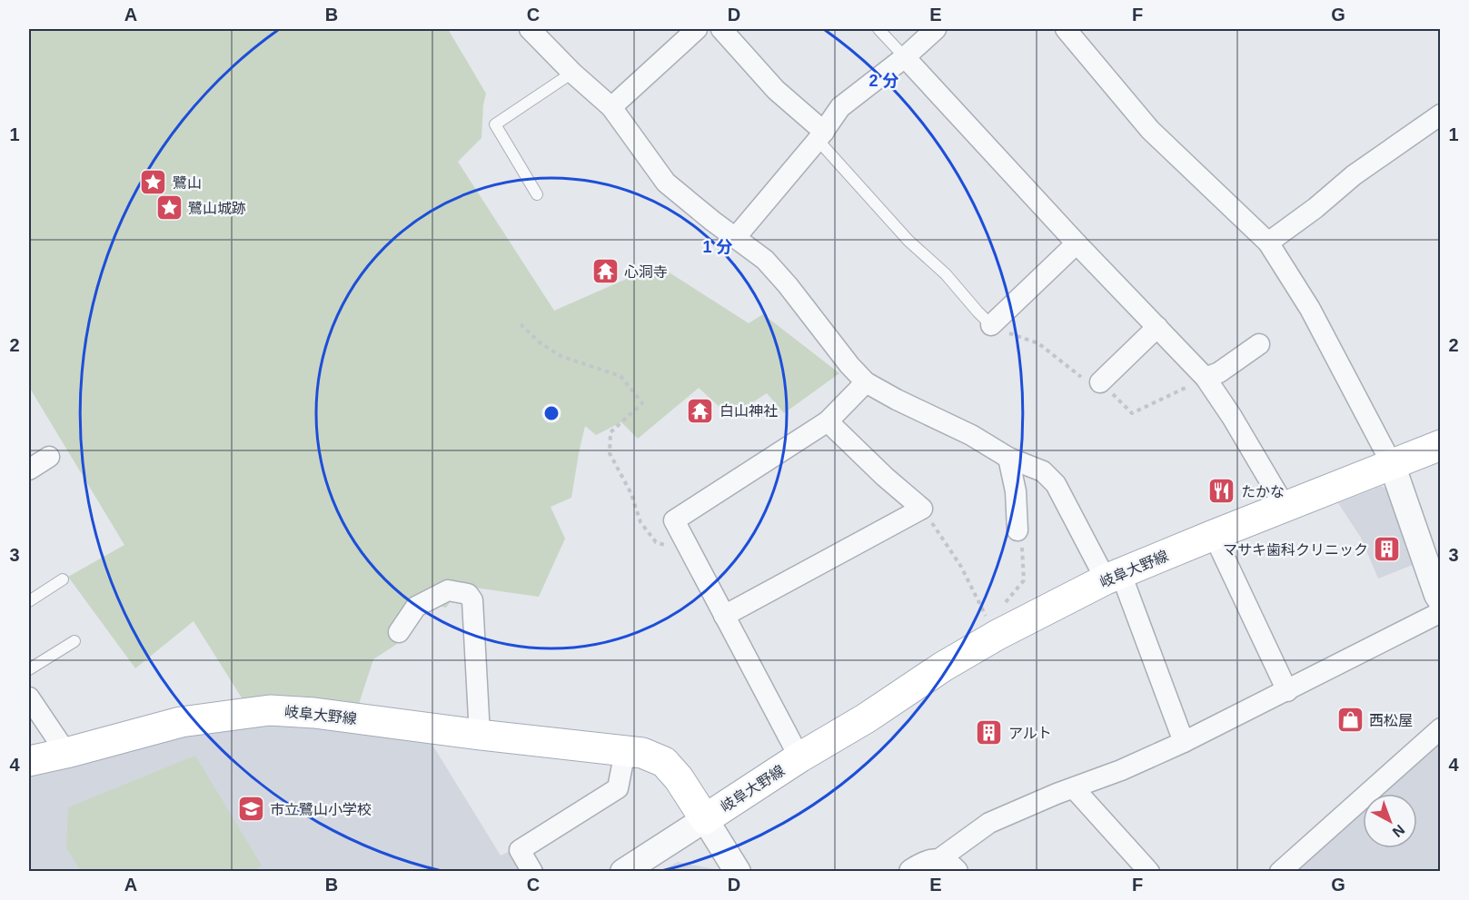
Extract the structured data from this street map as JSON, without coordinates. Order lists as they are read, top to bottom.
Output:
{
  "streets": {
    "main road": ["岐阜大野線"]
  },
  "places": {
    "place": ["鷺山", "鷺山城跡"],
    "temple": ["心洞寺", "白山神社"],
    "restaurant": ["たかな"],
    "building": ["マサキ歯科クリニック", "アルト"],
    "shop": ["西松屋"],
    "school or university": ["市立鷺山小学校"]
  },
  "north": "bottom right",
  "grid": {
    "columns": [
      "A",
      "B",
      "C",
      "D",
      "E",
      "F",
      "G"
    ],
    "rows": [
      "1",
      "2",
      "3",
      "4"
    ]
  },
  "rings": ["2 分", "1 分"]
}
